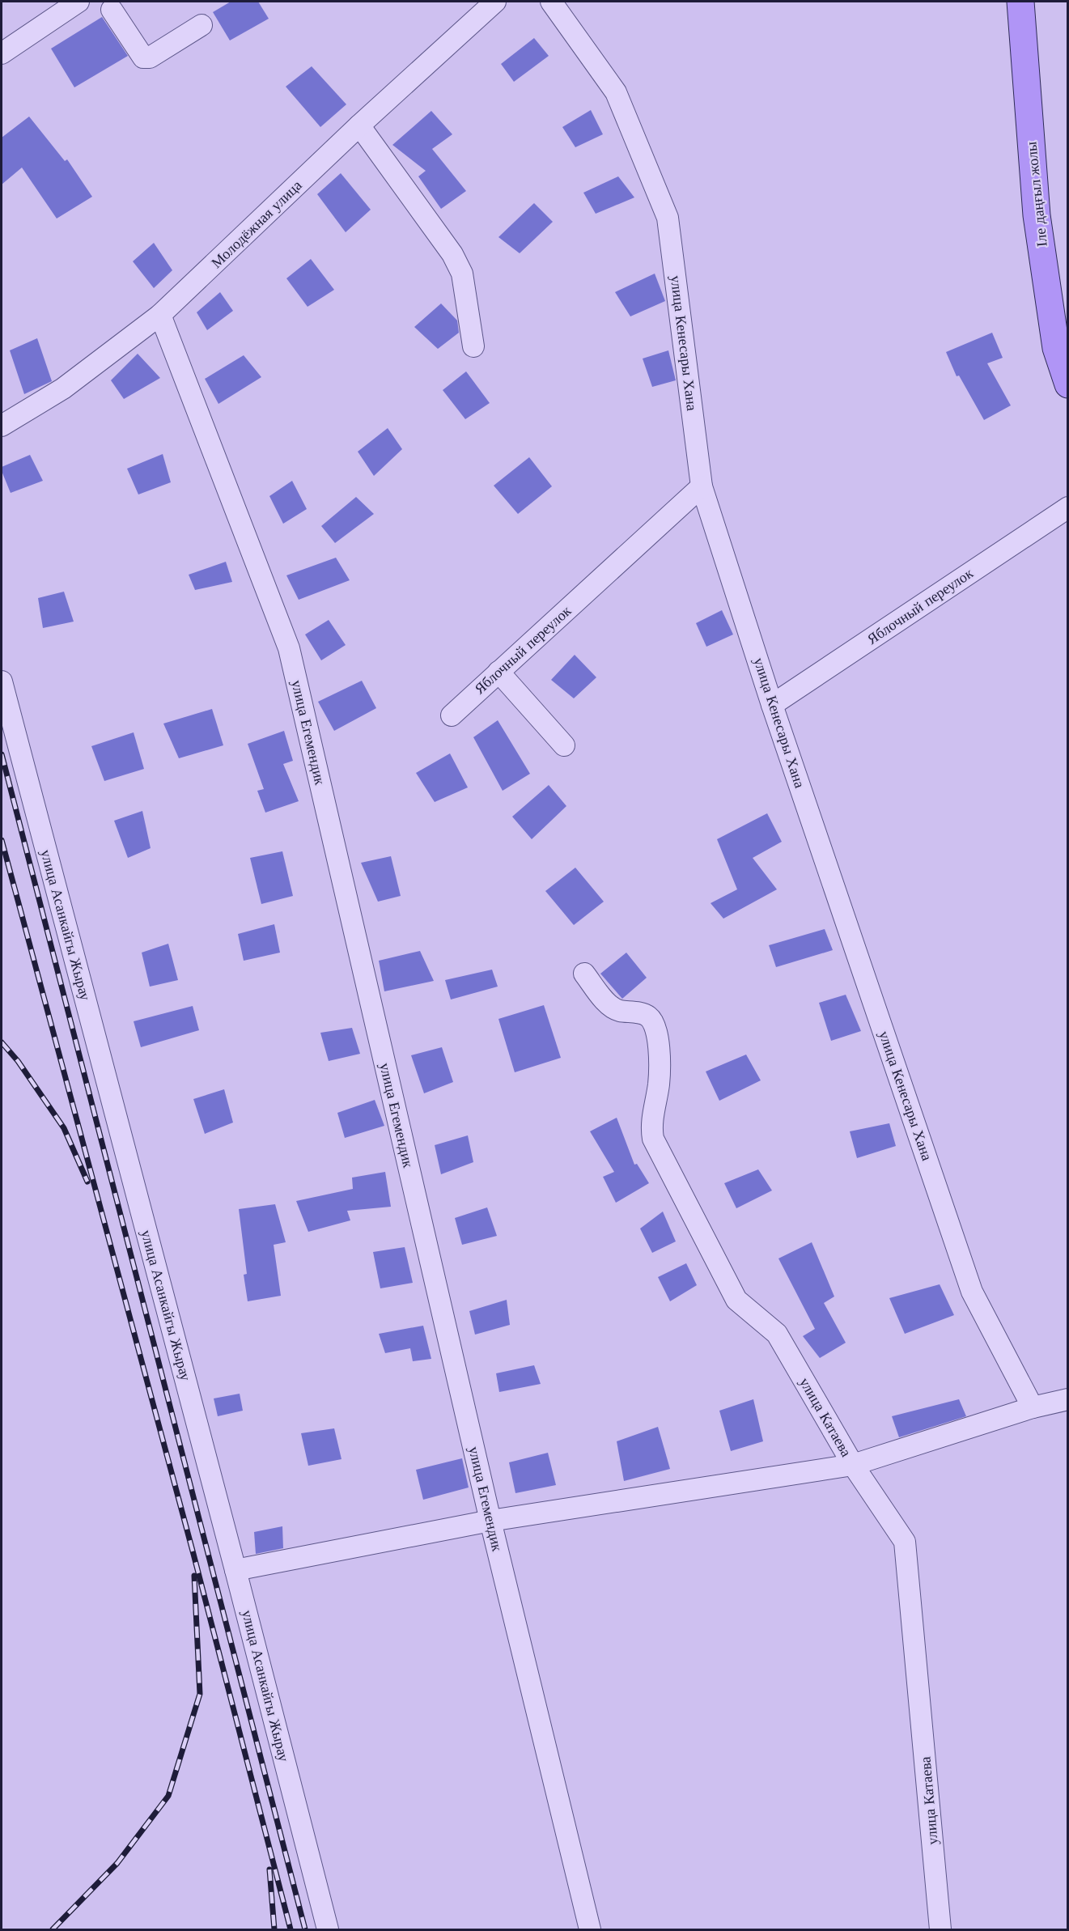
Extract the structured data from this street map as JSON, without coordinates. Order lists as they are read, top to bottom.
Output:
{
  "streets": {
    "main road": ["Іле даңғыл жолы"],
    "street": [
      "Молодёжная улица",
      "улица Кенесары Хана",
      "Яблочный переулок",
      "улица Егемендик",
      "улица Асанкайгы Жырау",
      "улица Катаева"
    ]
  },
  "crossings": [
    ["Молодёжная улица", "улица Егемендик"],
    ["улица Кенесары Хана", "Яблочный переулок"]
  ]
}
